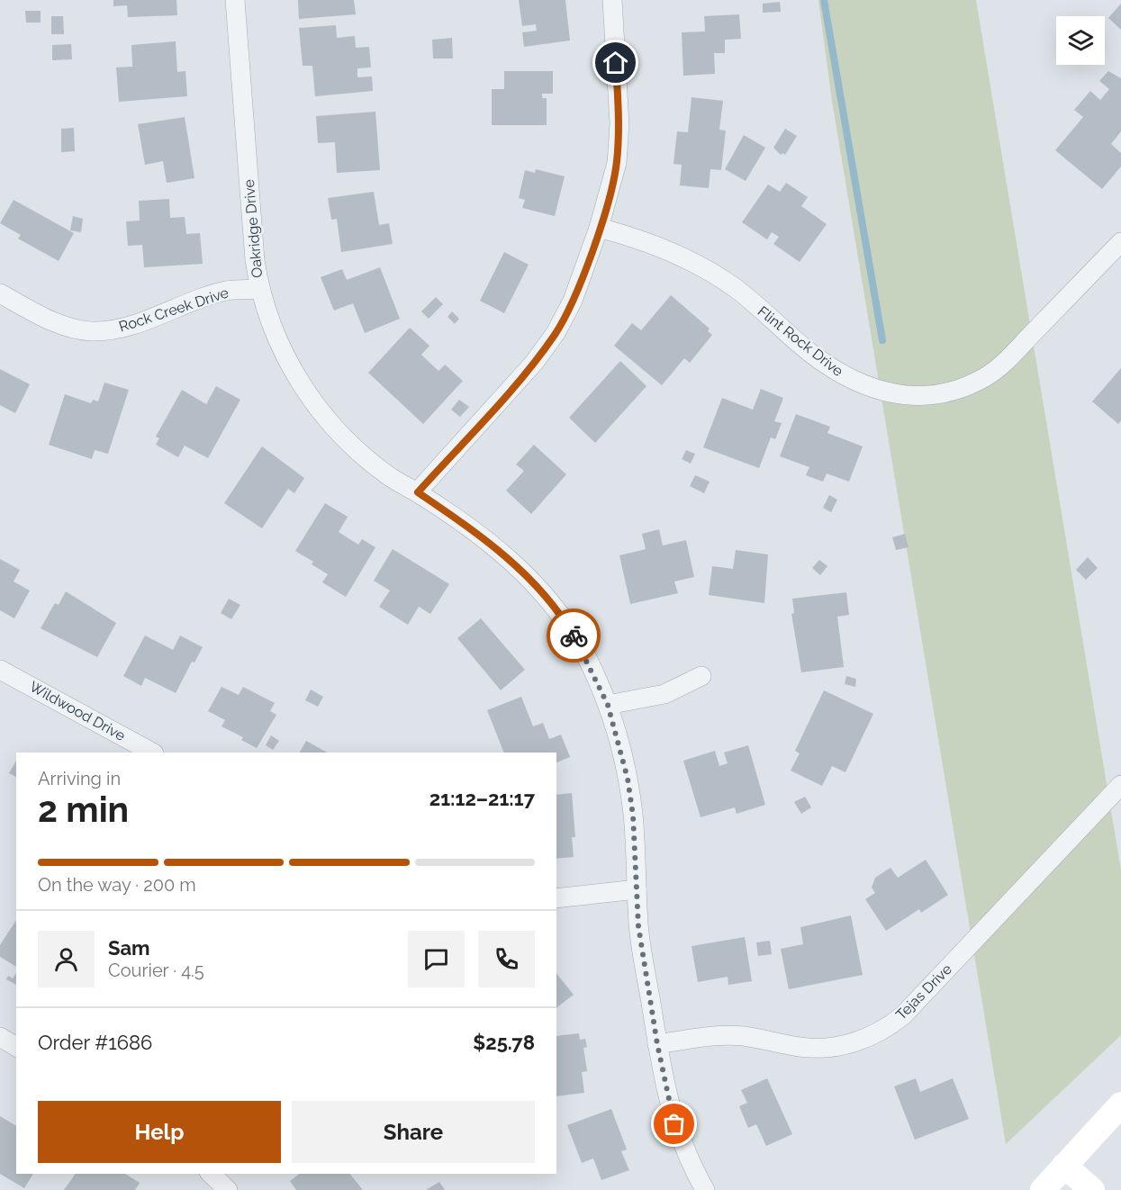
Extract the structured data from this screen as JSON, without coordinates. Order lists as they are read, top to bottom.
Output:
{
  "streets": {
    "street": [
      "Oakridge Drive",
      "Rock Creek Drive",
      "Flint Rock Drive",
      "Wildwood Drive",
      "Tejas Drive"
    ]
  },
  "crossings": [
    ["Oakridge Drive", "Rock Creek Drive"],
    ["Oakridge Drive", "Tejas Drive"]
  ],
  "page": {
    "heading": ["2 min", "Arriving in", "21:12–21:17"],
    "panel": [
      "Sam",
      "Courier · 4.5",
      "Order #1686",
      "$25.78"
    ],
    "bar": "On the way · 200 m",
    "buttons": ["Help", "Share"]
  }
}
